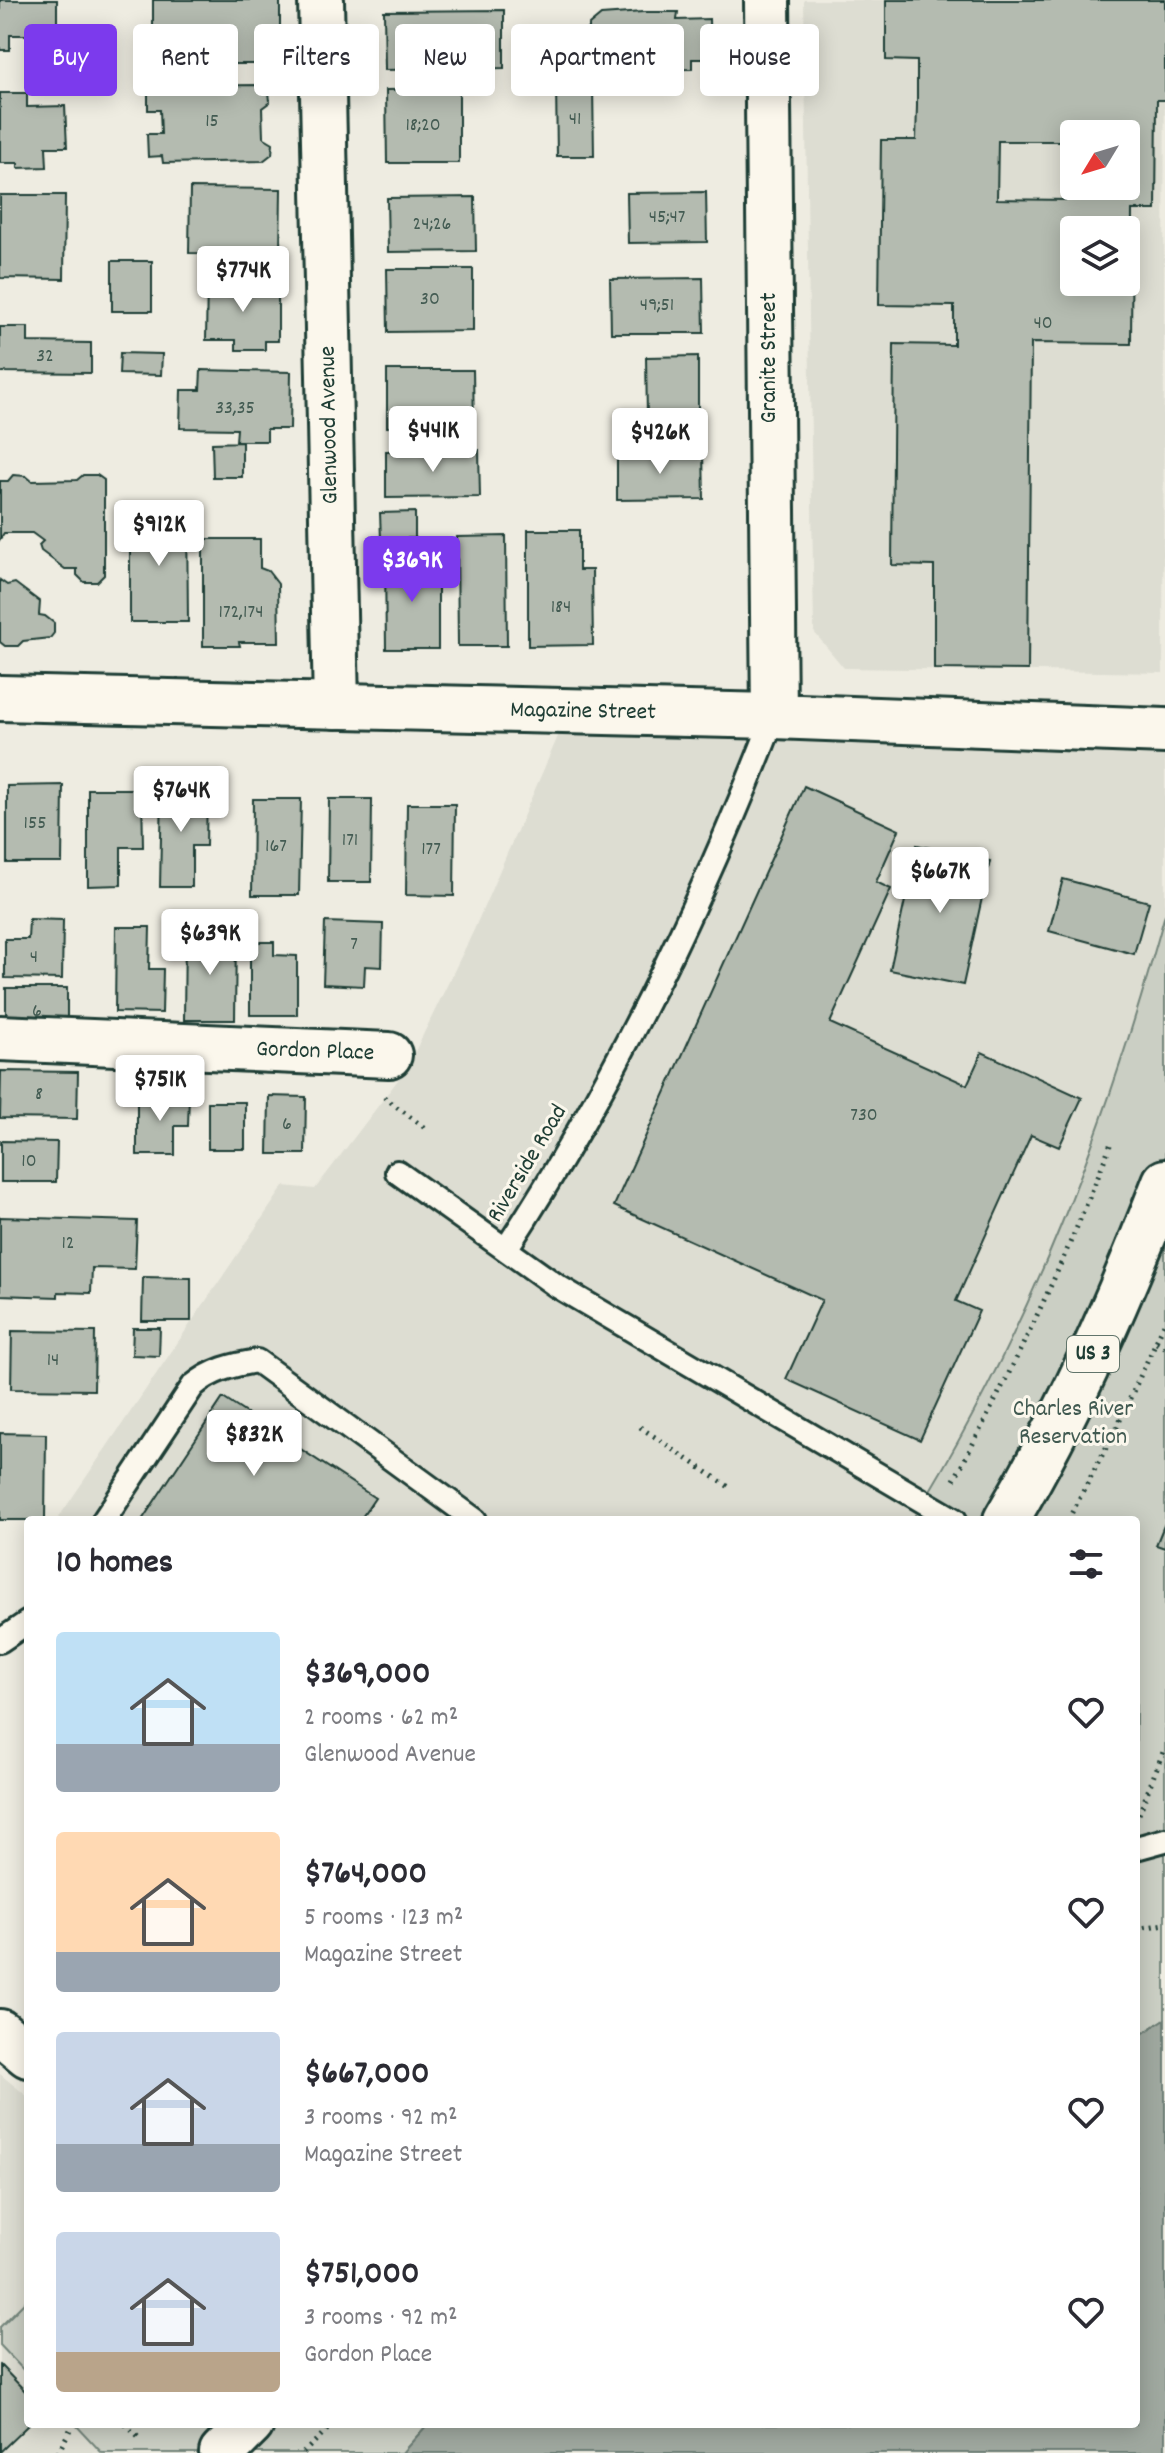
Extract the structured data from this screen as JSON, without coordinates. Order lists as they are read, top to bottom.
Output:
{
  "streets": {
    "main road": [
      "Granite Street",
      "Glenwood Avenue",
      "Magazine Street",
      "Gordon Place",
      "US 3"
    ],
    "lane": ["Riverside Road"]
  },
  "crossings": [
    ["Granite Street", "Magazine Street"],
    ["Granite Street", "Riverside Road"],
    ["Glenwood Avenue", "Magazine Street"],
    ["Magazine Street", "Riverside Road"]
  ],
  "parks": ["Charles River Reservation"],
  "house_numbers": [
    "41",
    "15",
    "18;20",
    "45;47",
    "24;26",
    "30",
    "49;51",
    "40",
    "32",
    "33,35",
    "184",
    "172,174",
    "155",
    "171",
    "167",
    "177",
    "7",
    "4",
    "6",
    "8",
    "730",
    "6",
    "10",
    "12",
    "14"
  ],
  "north": "bottom left",
  "page": {
    "chip": [
      "Buy",
      "Rent",
      "Filters",
      "New",
      "Apartment",
      "House"
    ],
    "price": [
      "$774K",
      "$441K",
      "$426K",
      "$912K",
      "$369K",
      "$764K",
      "$667K",
      "$639K",
      "$751K",
      "$832K"
    ],
    "heading": "10 homes",
    "list": [
      {
        "name": "$369,000",
        "note": "2 rooms · 62 m² · Glenwood Avenue"
      },
      {
        "name": "$764,000",
        "note": "5 rooms · 123 m² · Magazine Street"
      },
      {
        "name": "$667,000",
        "note": "3 rooms · 92 m² · Magazine Street"
      },
      {
        "name": "$751,000",
        "note": "3 rooms · 92 m² · Gordon Place"
      }
    ]
  }
}
